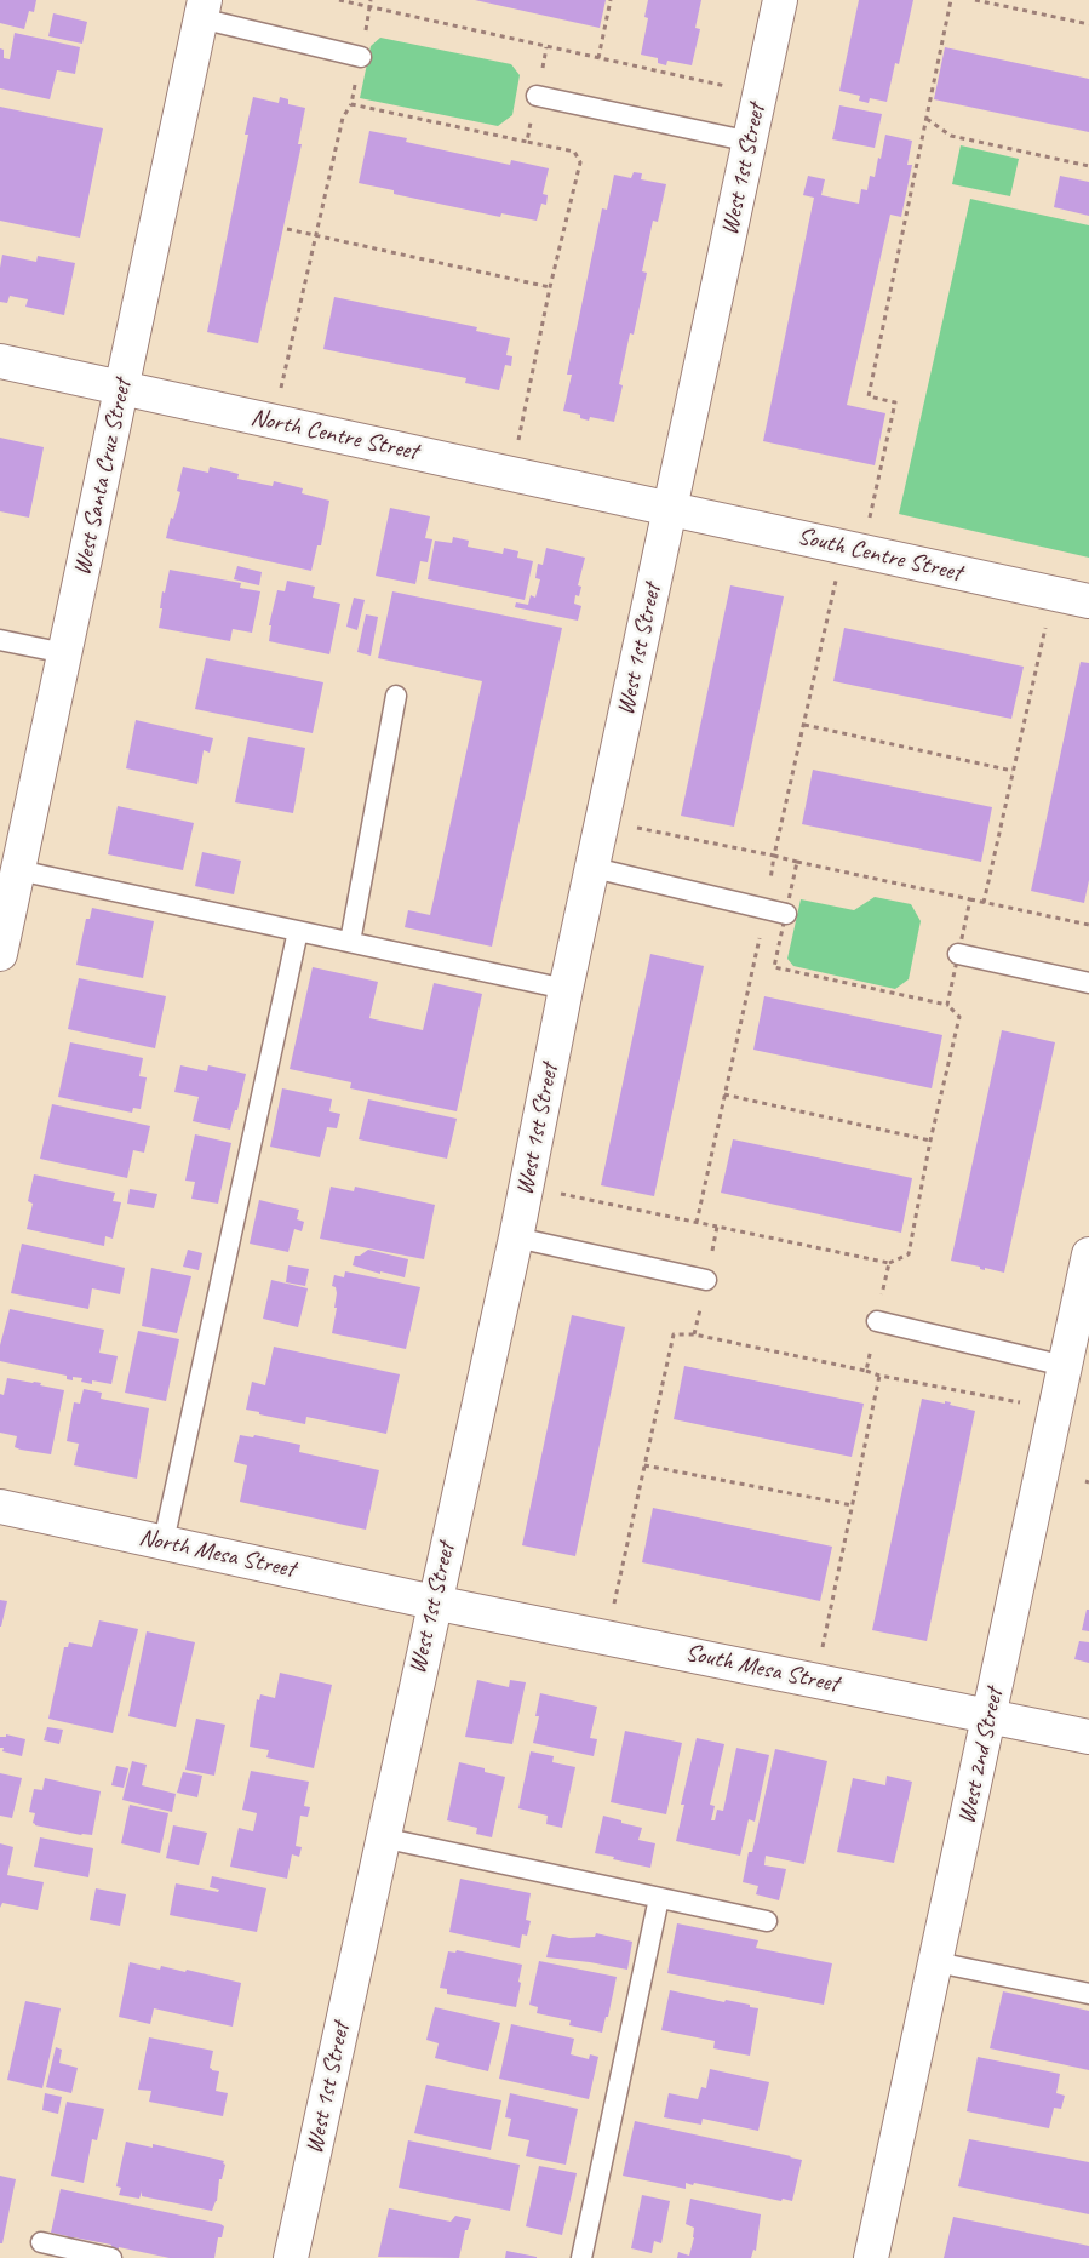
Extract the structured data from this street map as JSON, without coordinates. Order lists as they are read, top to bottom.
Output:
{
  "streets": {
    "street": [
      "West 1st Street",
      "North Centre Street",
      "West Santa Cruz Street",
      "South Centre Street",
      "North Mesa Street",
      "South Mesa Street",
      "West 2nd Street"
    ]
  },
  "crossings": [
    ["West 1st Street", "North Centre Street"],
    ["West 1st Street", "South Centre Street"],
    ["West 1st Street", "North Mesa Street"],
    ["West 1st Street", "South Mesa Street"],
    ["North Centre Street", "West Santa Cruz Street"],
    ["North Centre Street", "South Centre Street"],
    ["North Mesa Street", "South Mesa Street"],
    ["South Mesa Street", "West 2nd Street"]
  ]
}
